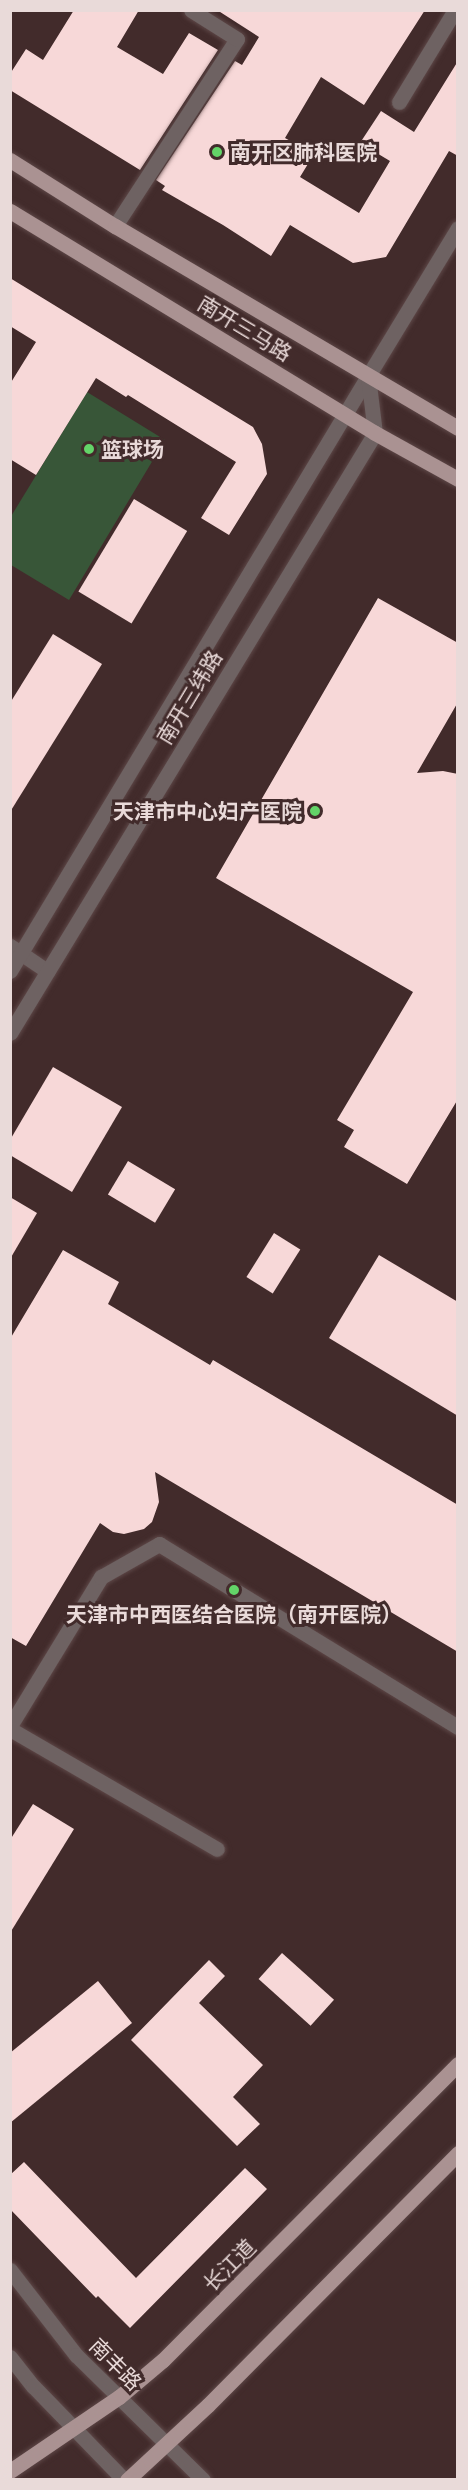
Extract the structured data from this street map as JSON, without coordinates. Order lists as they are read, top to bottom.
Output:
{
  "streets": {
    "main road": ["南开三马路", "长江道"],
    "street": ["南开三纬路", "南丰路"]
  },
  "crossings": [
    ["南开三马路", "南开三纬路"],
    ["长江道", "南丰路"]
  ],
  "places": [
    "南开区肺科医院",
    "篮球场",
    "天津市中心妇产医院",
    "天津市中西医结合医院（南开医院）"
  ]
}
